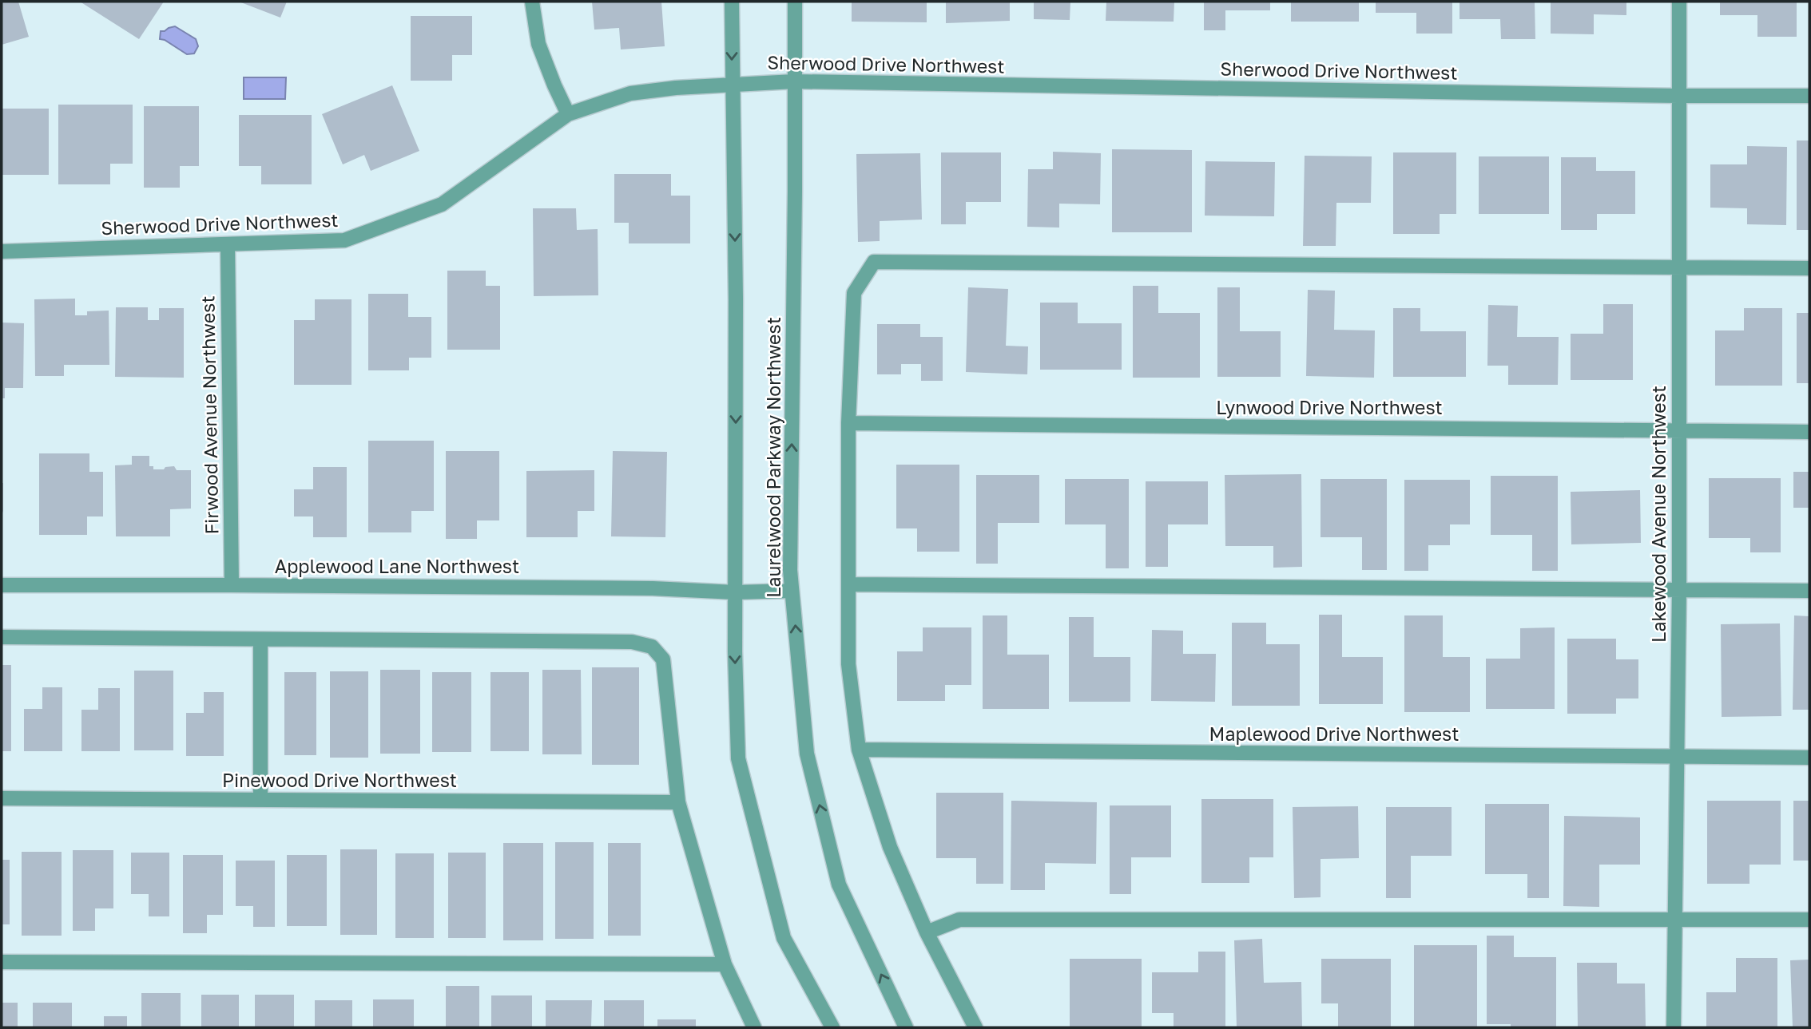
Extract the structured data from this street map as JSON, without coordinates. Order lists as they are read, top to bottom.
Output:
{
  "streets": {
    "street": [
      "Sherwood Drive Northwest",
      "Lynwood Drive Northwest",
      "Firwood Avenue Northwest",
      "Laurelwood Parkway Northwest",
      "Lakewood Avenue Northwest",
      "Applewood Lane Northwest",
      "Maplewood Drive Northwest",
      "Pinewood Drive Northwest"
    ]
  },
  "crossings": [
    ["Sherwood Drive Northwest", "Firwood Avenue Northwest"],
    ["Sherwood Drive Northwest", "Laurelwood Parkway Northwest"],
    ["Sherwood Drive Northwest", "Lakewood Avenue Northwest"],
    ["Lynwood Drive Northwest", "Lakewood Avenue Northwest"],
    ["Firwood Avenue Northwest", "Applewood Lane Northwest"],
    ["Laurelwood Parkway Northwest", "Applewood Lane Northwest"],
    ["Lakewood Avenue Northwest", "Maplewood Drive Northwest"]
  ]
}
